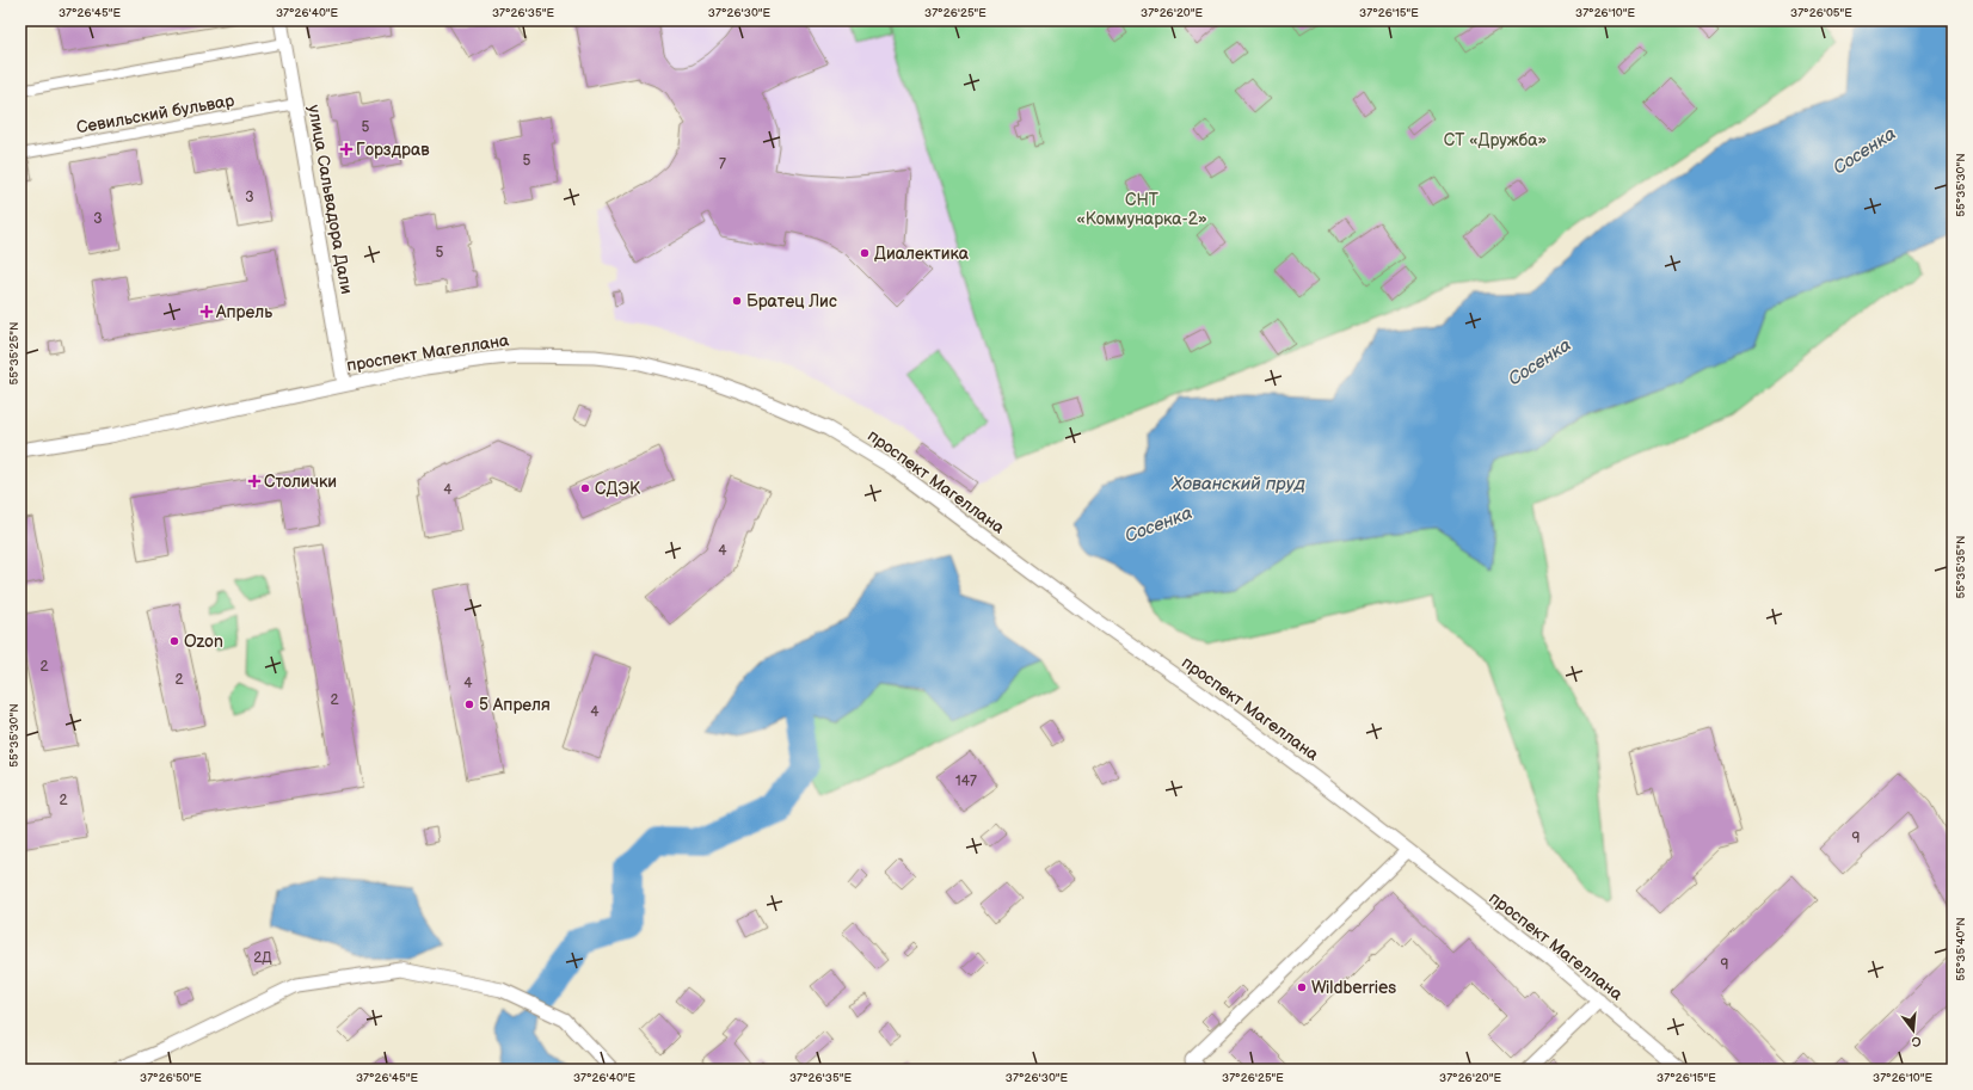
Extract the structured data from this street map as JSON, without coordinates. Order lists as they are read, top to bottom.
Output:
{
  "streets": {
    "street": ["Севильский бульвар", "улица Сальвадора Дали", "проспект Магеллана"]
  },
  "crossings": [
    ["Севильский бульвар", "улица Сальвадора Дали"],
    ["улица Сальвадора Дали", "проспект Магеллана"]
  ],
  "water": ["Сосенка", "Хованский пруд"],
  "parks": ["СТ «Дружба»", "СНТ «Коммунарка-2»"],
  "places": {
    "health": ["Горздрав", "Апрель", "Столички"],
    "other": [
      "Диалектика",
      "Братец Лис",
      "СДЭК",
      "Ozon",
      "5 Апреля",
      "Wildberries"
    ]
  },
  "house_numbers": [
    "5",
    "5",
    "7",
    "3",
    "3",
    "5",
    "4",
    "4",
    "2",
    "2",
    "4",
    "2",
    "4",
    "147",
    "2",
    "9",
    "2Д",
    "9"
  ],
  "north": "bottom",
  "coordinates": [
    "37°26'45\"E",
    "37°26'40\"E",
    "37°26'35\"E",
    "37°26'30\"E",
    "37°26'25\"E",
    "37°26'20\"E",
    "37°26'15\"E",
    "37°26'10\"E",
    "37°26'05\"E",
    "55°35'30\"N",
    "55°35'25\"N",
    "55°35'35\"N",
    "55°35'40\"N",
    "37°26'50\"E"
  ]
}
